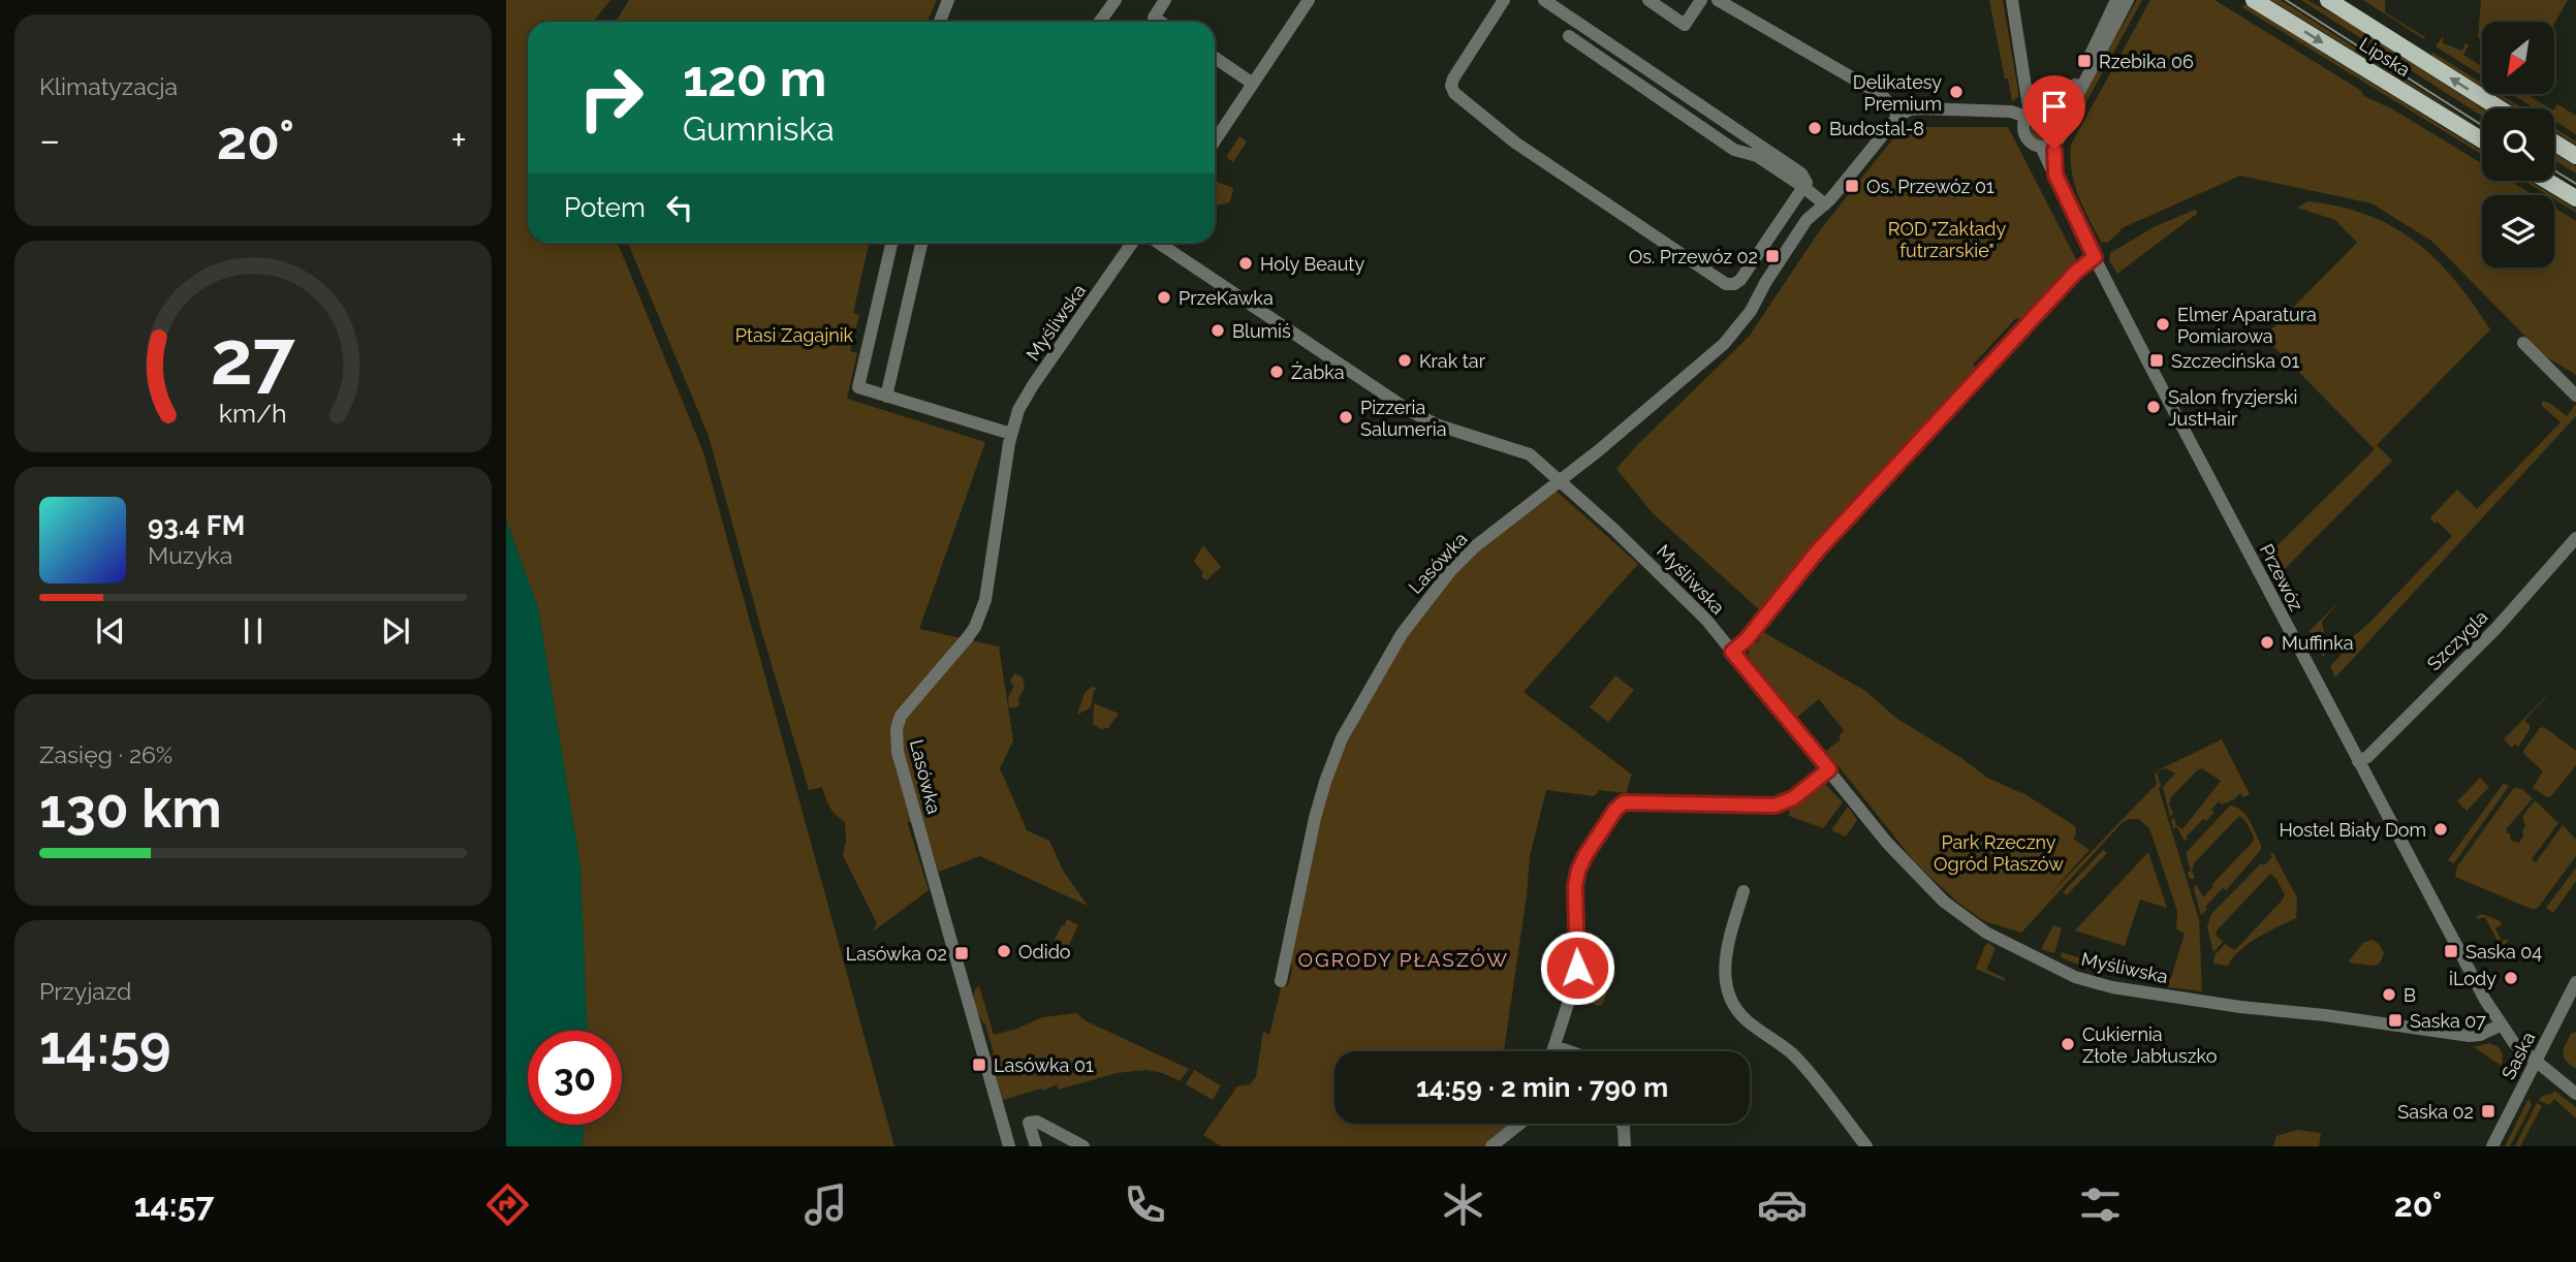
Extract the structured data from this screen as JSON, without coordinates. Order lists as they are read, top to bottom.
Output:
{
  "streets": {
    "main road": ["Lipska"],
    "street": [
      "Myśliwska",
      "Lasówka",
      "Przewóz",
      "Szczygla",
      "Saska"
    ]
  },
  "crossings": [
    ["Myśliwska", "Lasówka"],
    ["Myśliwska", "Przewóz"],
    ["Przewóz", "Szczygla"],
    ["Przewóz", "Saska"]
  ],
  "districts": ["OGRODY PŁASZÓW"],
  "parks": ["ROD \"Zakłady futrzarskie\"", "Ptasi Zagajnik", "Park Rzeczny Ogród Płaszów"],
  "places": {
    "transit": [
      "Rzebika 06",
      "Os. Przewóz 01",
      "Os. Przewóz 02",
      "Szczecińska 01",
      "Saska 04",
      "Lasówka 02",
      "Saska 07",
      "Lasówka 01",
      "Saska 02"
    ],
    "other": [
      "Delikatesy Premium",
      "Budostal-8",
      "Holy Beauty",
      "PrzeKawka",
      "Elmer Aparatura Pomiarowa",
      "Blumiś",
      "Krak tar",
      "Żabka",
      "Salon fryzjerski JustHair",
      "Pizzeria Salumeria",
      "Muffinka",
      "Hostel Biały Dom",
      "Odido",
      "iLody",
      "B",
      "Cukiernia Złote Jabłuszko"
    ]
  },
  "north": "bottom left",
  "page": {
    "tile": [
      "Klimatyzacja",
      ["Zasięg · 26%", "130 km"],
      ["Przyjazd", "14:59"]
    ],
    "turn": ["120 m", "Gumniska"],
    "heat": ["−", "20°", "+"],
    "then": "Potem",
    "song": ["93.4 FM", "Muzyka"],
    "limit": "30",
    "trip": "14:59 · 2 min · 790 m",
    "tabs": ["14:57", "20°"],
    "gauge": ["27", "km/h"]
  }
}
